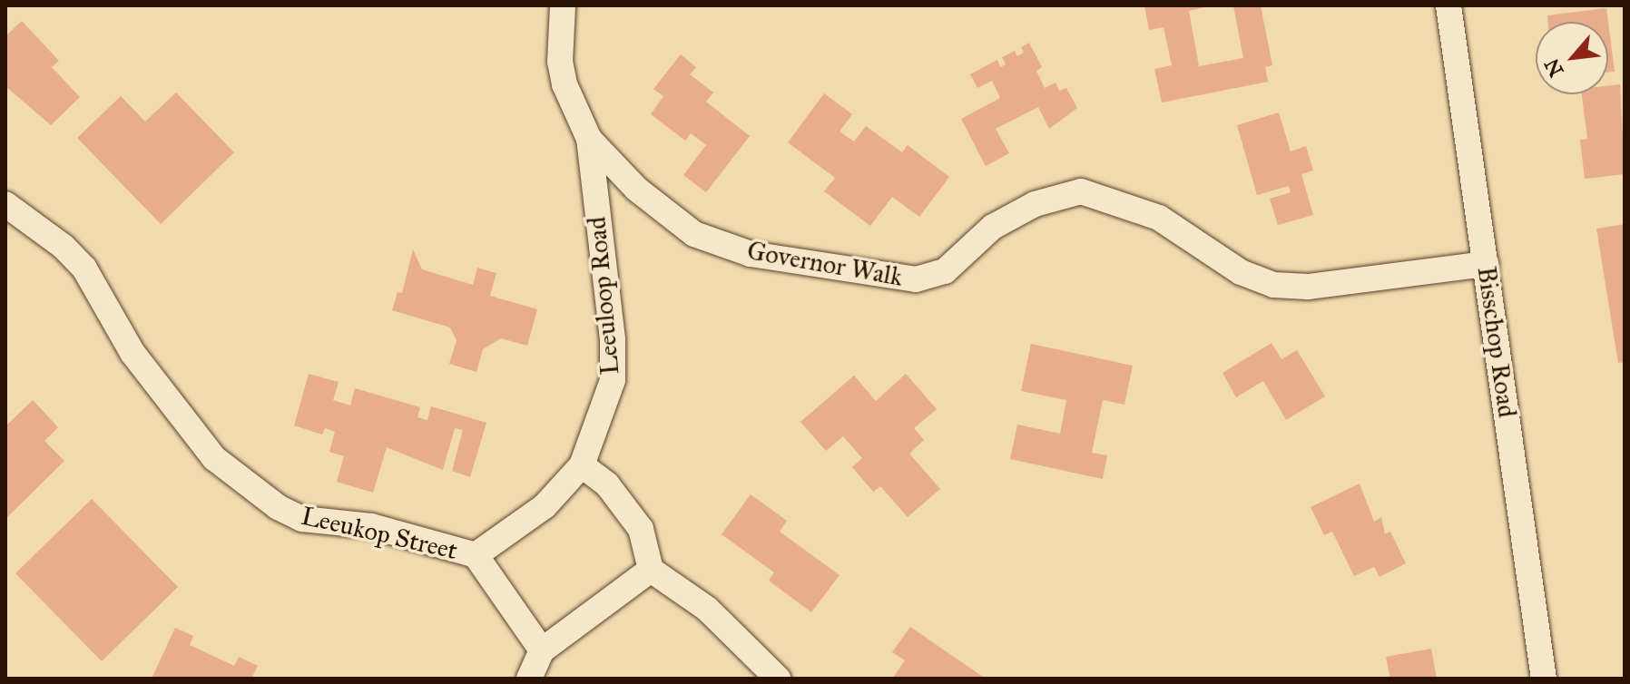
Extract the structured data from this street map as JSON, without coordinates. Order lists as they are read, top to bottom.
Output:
{
  "streets": {
    "street": [
      "Governor Walk",
      "Leeuloop Road",
      "Bisschop Road",
      "Leeukop Street"
    ]
  },
  "crossings": [
    ["Governor Walk", "Leeuloop Road"],
    ["Governor Walk", "Bisschop Road"]
  ],
  "north": "bottom left"
}
